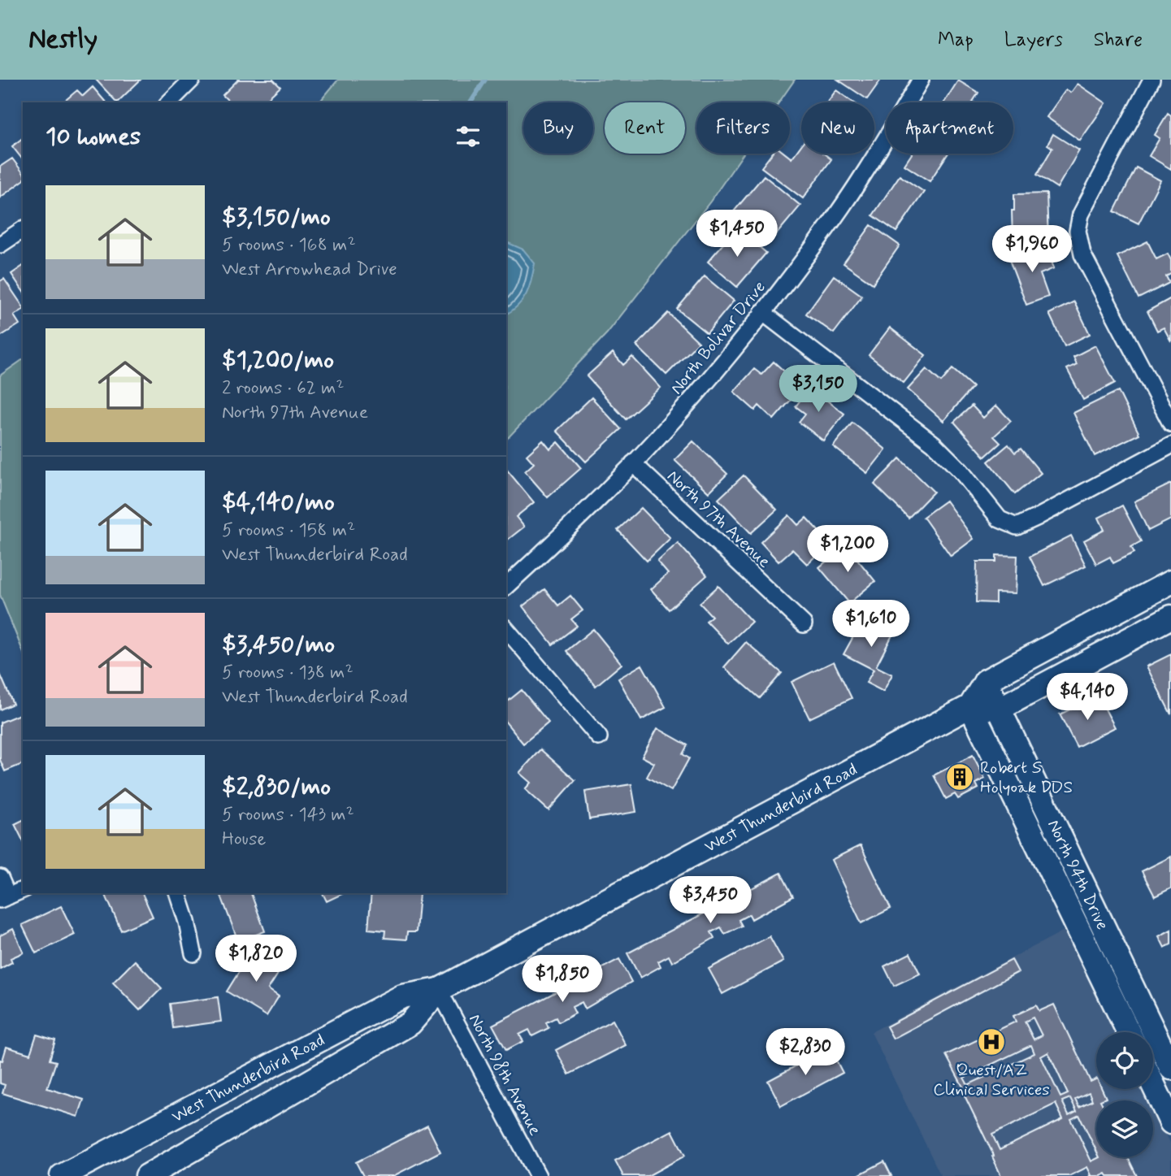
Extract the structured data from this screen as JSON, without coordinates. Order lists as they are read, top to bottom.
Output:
{
  "streets": {
    "main road": ["West Thunderbird Road", "North 94th Drive"],
    "street": ["North Bolivar Drive", "North 97th Avenue", "North 98th Avenue"]
  },
  "crossings": [
    ["North Bolivar Drive", "North 97th Avenue"],
    ["West Thunderbird Road", "North 94th Drive"],
    ["West Thunderbird Road", "North 98th Avenue"]
  ],
  "places": {
    "building": ["Robert S Holyoak DDS"],
    "hospital": ["Quest/AZ Clinical Services"]
  },
  "page": {
    "header": "Nestly",
    "nav": ["Map", "Layers", "Share"],
    "chip": [
      "Buy",
      "Rent",
      "Filters",
      "New",
      "Apartment"
    ],
    "heading": "10 homes",
    "list": [
      {
        "name": "$3,150/mo",
        "note": "5 rooms · 168 m² · West Arrowhead Drive"
      },
      {
        "name": "$1,200/mo",
        "note": "2 rooms · 62 m² · North 97th Avenue"
      },
      {
        "name": "$4,140/mo",
        "note": "5 rooms · 158 m² · West Thunderbird Road"
      },
      {
        "name": "$3,450/mo",
        "note": "5 rooms · 138 m² · West Thunderbird Road"
      },
      {
        "name": "$2,830/mo",
        "note": "5 rooms · 143 m² · House"
      }
    ],
    "price": [
      "$1,450",
      "$1,960",
      "$3,150",
      "$1,200",
      "$1,610",
      "$4,140",
      "$3,450",
      "$1,820",
      "$1,850",
      "$2,830"
    ]
  }
}
